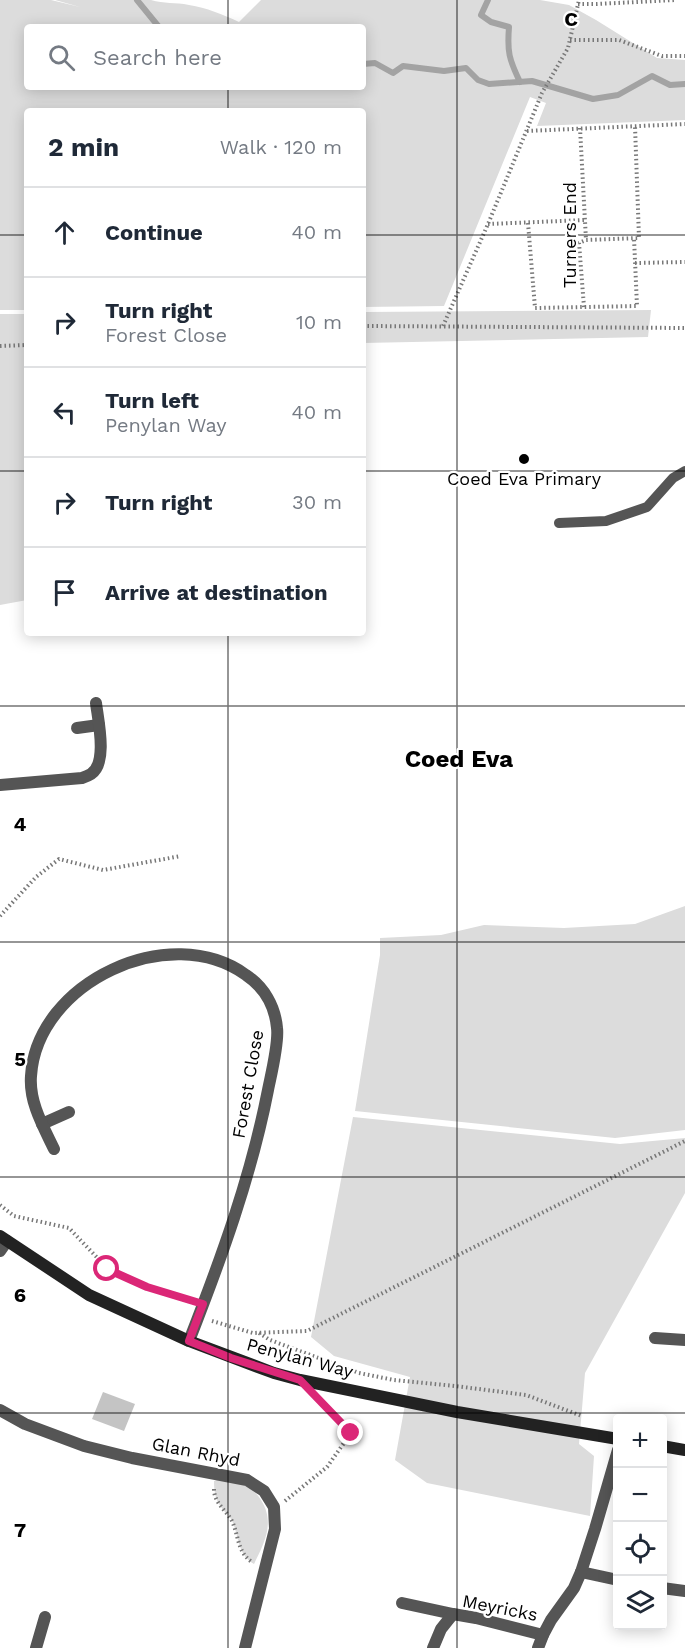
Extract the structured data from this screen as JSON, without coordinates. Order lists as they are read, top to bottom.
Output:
{
  "streets": {
    "street": [
      "Forest Close",
      "Penylan Way",
      "Glan Rhyd",
      "Meyricks"
    ],
    "path": ["Turners End"]
  },
  "crossings": [
    ["Forest Close", "Penylan Way"]
  ],
  "districts": ["Coed Eva"],
  "places": ["Coed Eva Primary"],
  "page": {
    "search": "Search here",
    "heading": ["2 min", "Walk · 120 m"],
    "list": [
      ["Continue", "40 m"],
      ["Turn right", "Forest Close", "10 m"],
      ["Turn left", "Penylan Way", "40 m"],
      ["Turn right", "30 m"],
      "Arrive at destination"
    ],
    "map_buttons": ["+", "−"]
  },
  "grid": {
    "columns": ["C"],
    "rows": [
      "4",
      "5",
      "6",
      "7"
    ]
  }
}
